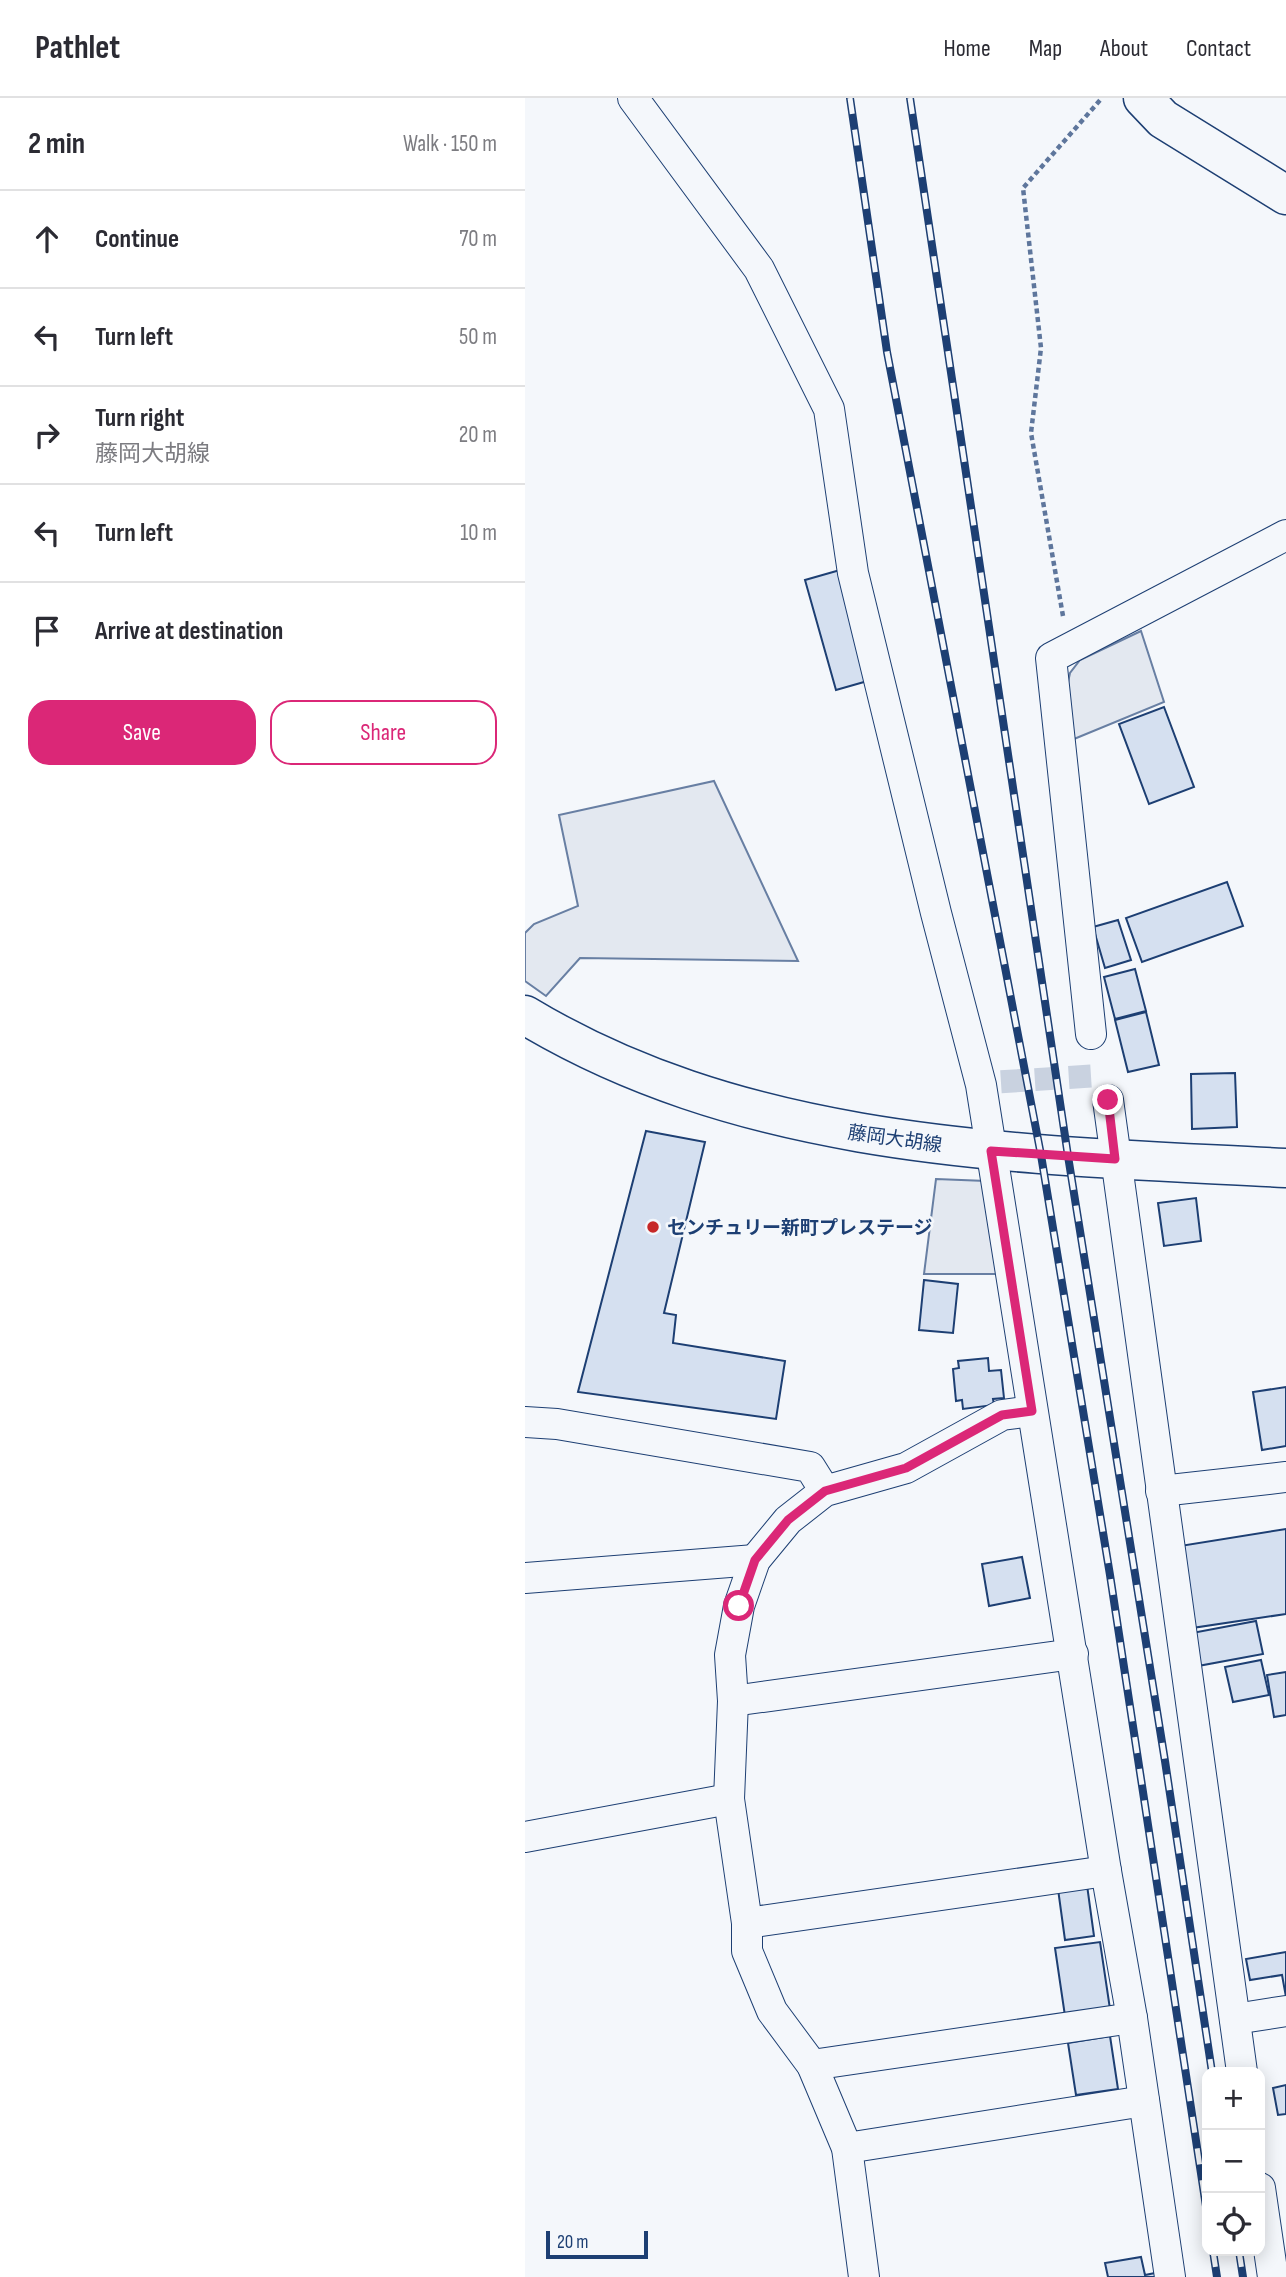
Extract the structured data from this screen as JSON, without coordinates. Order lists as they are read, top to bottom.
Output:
{
  "streets": {
    "main road": ["藤岡大胡線"]
  },
  "places": ["センチュリー新町プレステージ"],
  "scale_bar": "20 m",
  "page": {
    "header": "Pathlet",
    "nav": [
      "Home",
      "Map",
      "About",
      "Contact"
    ],
    "heading": ["2 min", "Walk · 150 m"],
    "list": [
      ["Continue", "70 m"],
      ["Turn left", "50 m"],
      ["Turn right", "藤岡大胡線", "20 m"],
      ["Turn left", "10 m"],
      "Arrive at destination"
    ],
    "buttons": ["Save", "Share"],
    "map_buttons": ["+", "−"],
    "scale": "20 m"
  }
}
